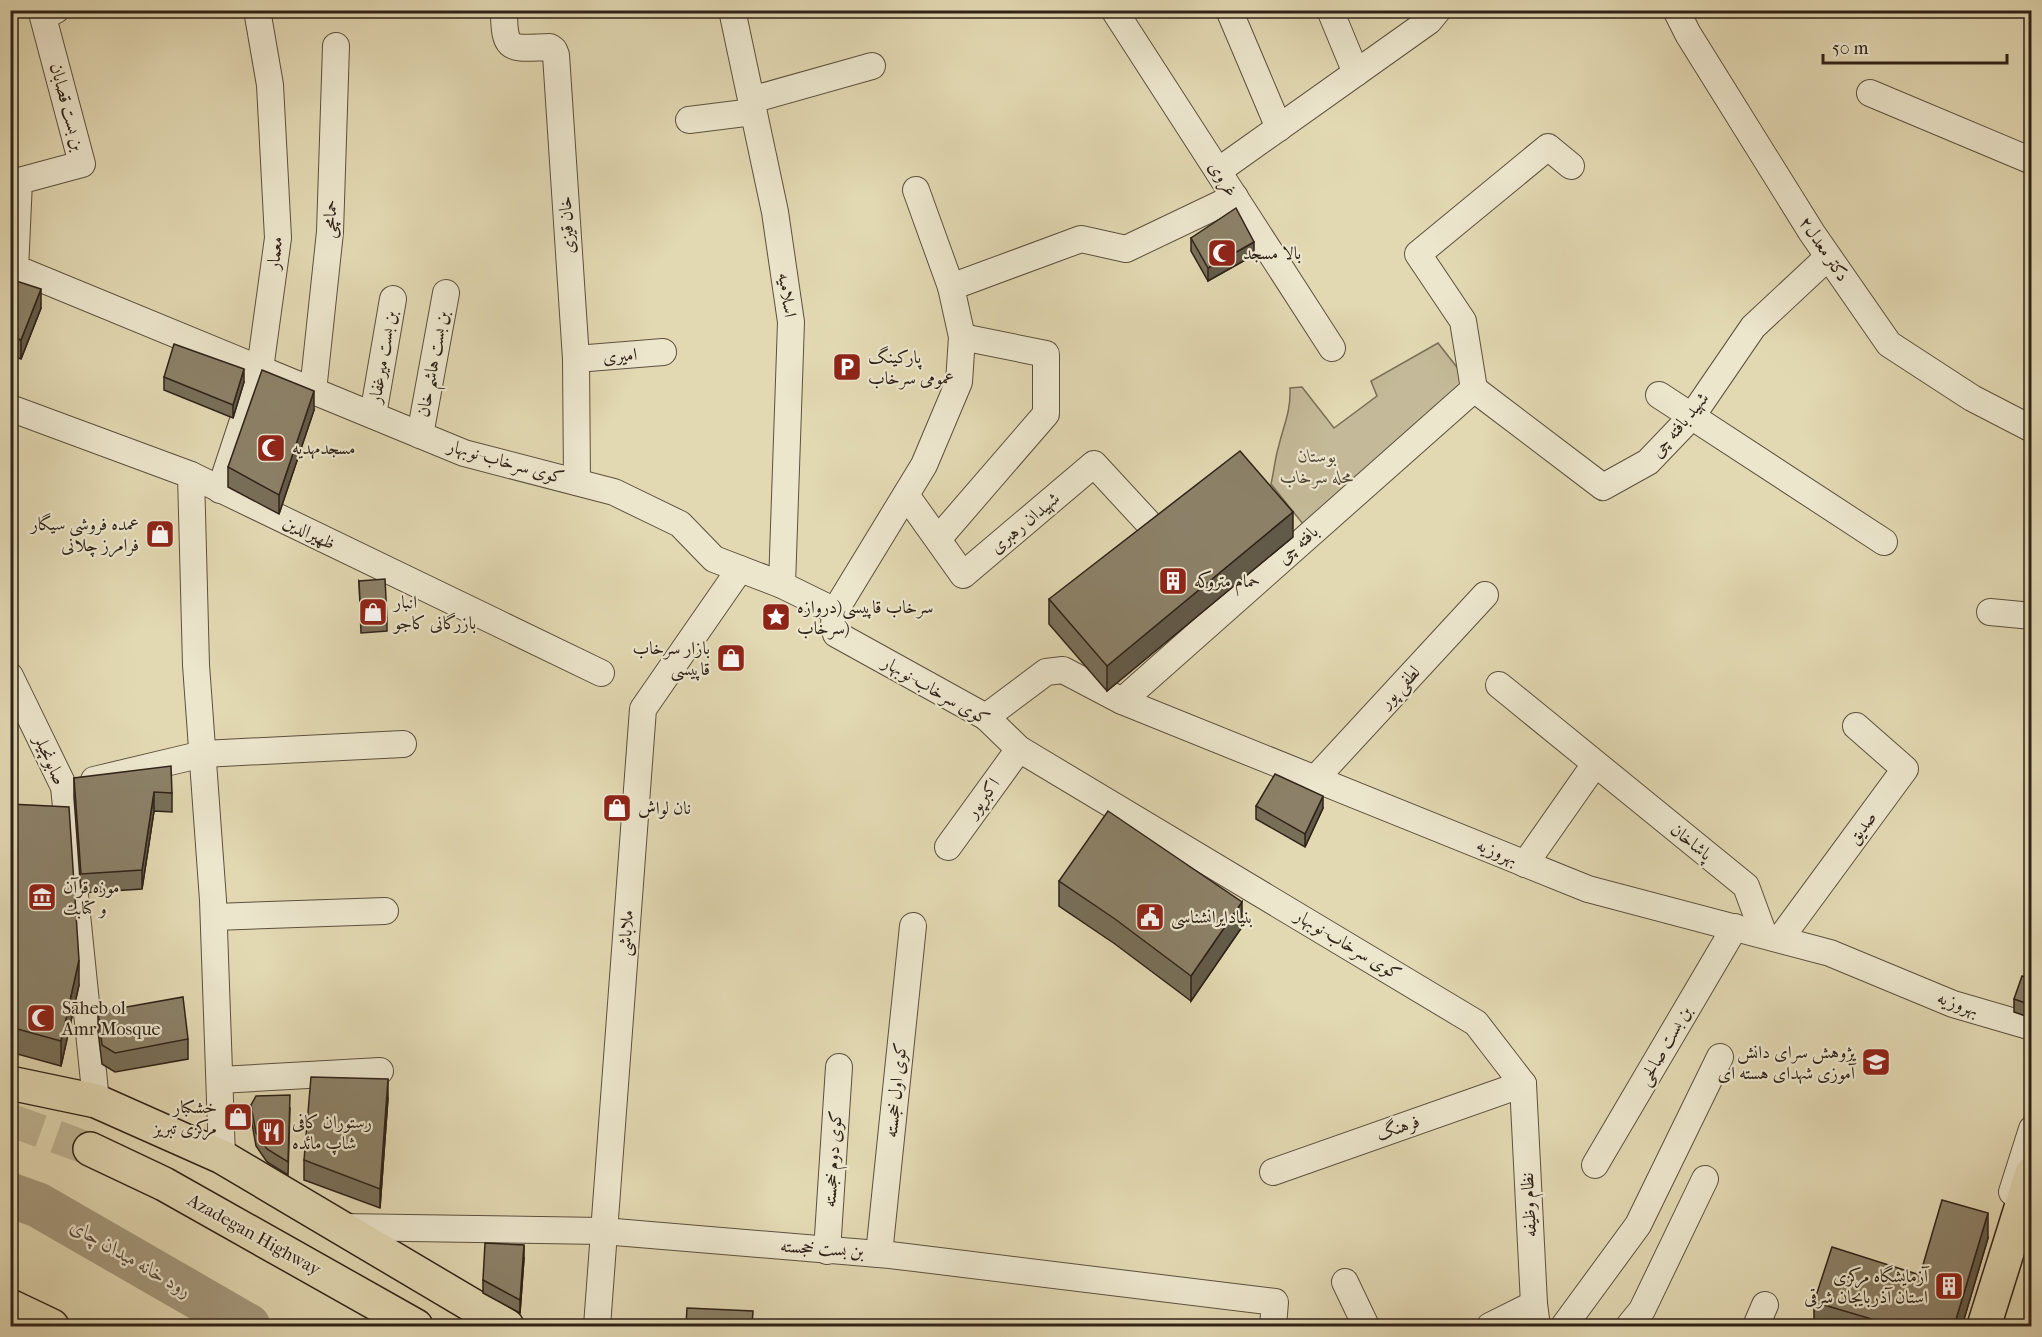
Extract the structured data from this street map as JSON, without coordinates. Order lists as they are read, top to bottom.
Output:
{
  "streets": {
    "main road": ["Azadegan Highway"],
    "street": [
      "بن بست قصابان",
      "غروی",
      "حمامچی",
      "خان قیزی",
      "دکتر معدل۲",
      "معمار",
      "اسلامیه",
      "امیری",
      "بن بست میرغفار",
      "بن بست هاشم خان",
      "شهید بافته چی",
      "کوی سرخاب-نوبهار",
      "شهیدان رهبری",
      "ظهیرالدین",
      "بافته چی",
      "لطفی پور",
      "صابونچیلر",
      "اکبرپور",
      "صدیق",
      "پاشاخان",
      "بهروزیه",
      "ملاباشی",
      "بن بست صالحی",
      "کوی اول خجسته",
      "فرهنگ",
      "کوی دوم خجسته",
      "نظام وظیفه",
      "بن بست خجسته"
    ]
  },
  "crossings": [
    ["بن بست قصابان", "کوی سرخاب-نوبهار"],
    ["حمامچی", "کوی سرخاب-نوبهار"],
    ["خان قیزی", "امیری"],
    ["خان قیزی", "کوی سرخاب-نوبهار"],
    ["دکتر معدل۲", "شهید بافته چی"],
    ["معمار", "کوی سرخاب-نوبهار"],
    ["معمار", "ظهیرالدین"],
    ["اسلامیه", "کوی سرخاب-نوبهار"],
    ["بن بست میرغفار", "کوی سرخاب-نوبهار"],
    ["بن بست هاشم خان", "کوی سرخاب-نوبهار"],
    ["شهید بافته چی", "بافته چی"],
    ["کوی سرخاب-نوبهار", "اکبرپور"],
    ["کوی سرخاب-نوبهار", "بهروزیه"],
    ["کوی سرخاب-نوبهار", "ملاباشی"],
    ["کوی سرخاب-نوبهار", "فرهنگ"],
    ["کوی سرخاب-نوبهار", "نظام وظیفه"],
    ["بافته چی", "بهروزیه"],
    ["لطفی پور", "بهروزیه"],
    ["صدیق", "پاشاخان"],
    ["صدیق", "بهروزیه"],
    ["پاشاخان", "بهروزیه"],
    ["بهروزیه", "بن بست صالحی"],
    ["ملاباشی", "بن بست خجسته"],
    ["کوی اول خجسته", "بن بست خجسته"],
    ["فرهنگ", "نظام وظیفه"],
    ["کوی دوم خجسته", "بن بست خجسته"]
  ],
  "water": ["رود خانه میدان چای"],
  "parks": ["بوستان محله سرخاب"],
  "places": {
    "mosque": ["بالا مسجد", "مسجدمهدیه", "Sāheb ol Amr Mosque"],
    "parking": ["پارکینگ عمومی سرخاب"],
    "shop": [
      "عمده فروشی سیگار فرامرز چلانی",
      "انبار بازرگانی کاجو",
      "بازار سرخاب قاپیسی",
      "نان لواش",
      "خشکبار مرکزی تبریز"
    ],
    "building": ["حمام متروکه", "آزمایشگاه مرکزی استان آذربایجان شرقی"],
    "place": ["سرخاب قاپیسی(دروازه سرخاب)"],
    "museum": ["موزه قرآن و کتابت"],
    "public building": ["بنیادایرانشناسی"],
    "school or university": ["پژوهش سرای دانش آموزی شهدای هسته ای"],
    "restaurant": ["رستوران کافی شاپ مائده"]
  },
  "scale_bar": "50 m"
}
